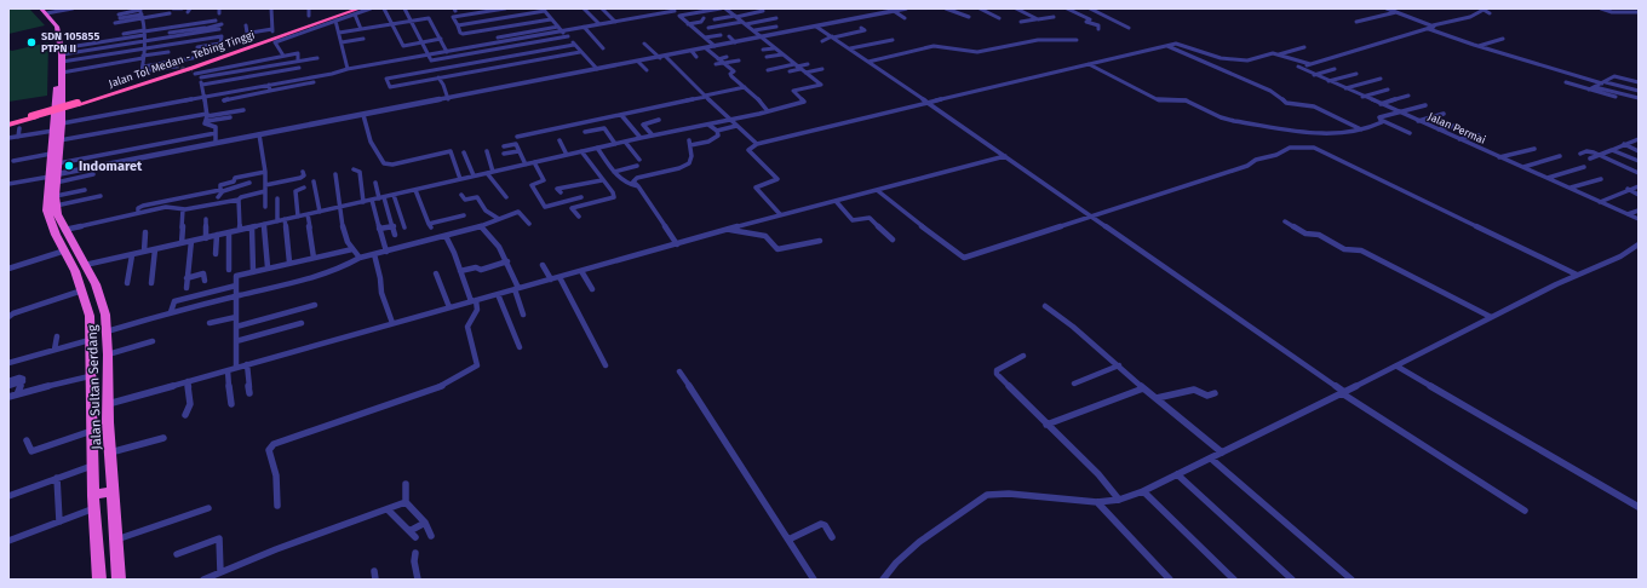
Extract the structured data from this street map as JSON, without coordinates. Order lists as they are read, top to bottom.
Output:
{
  "streets": {
    "highway": ["Jalan Tol Medan - Tebing Tinggi", "Jalan Sultan Serdang"],
    "street": ["Jalan Permai"]
  },
  "places": ["SDN 105855 PTPN II", "Indomaret"]
}
